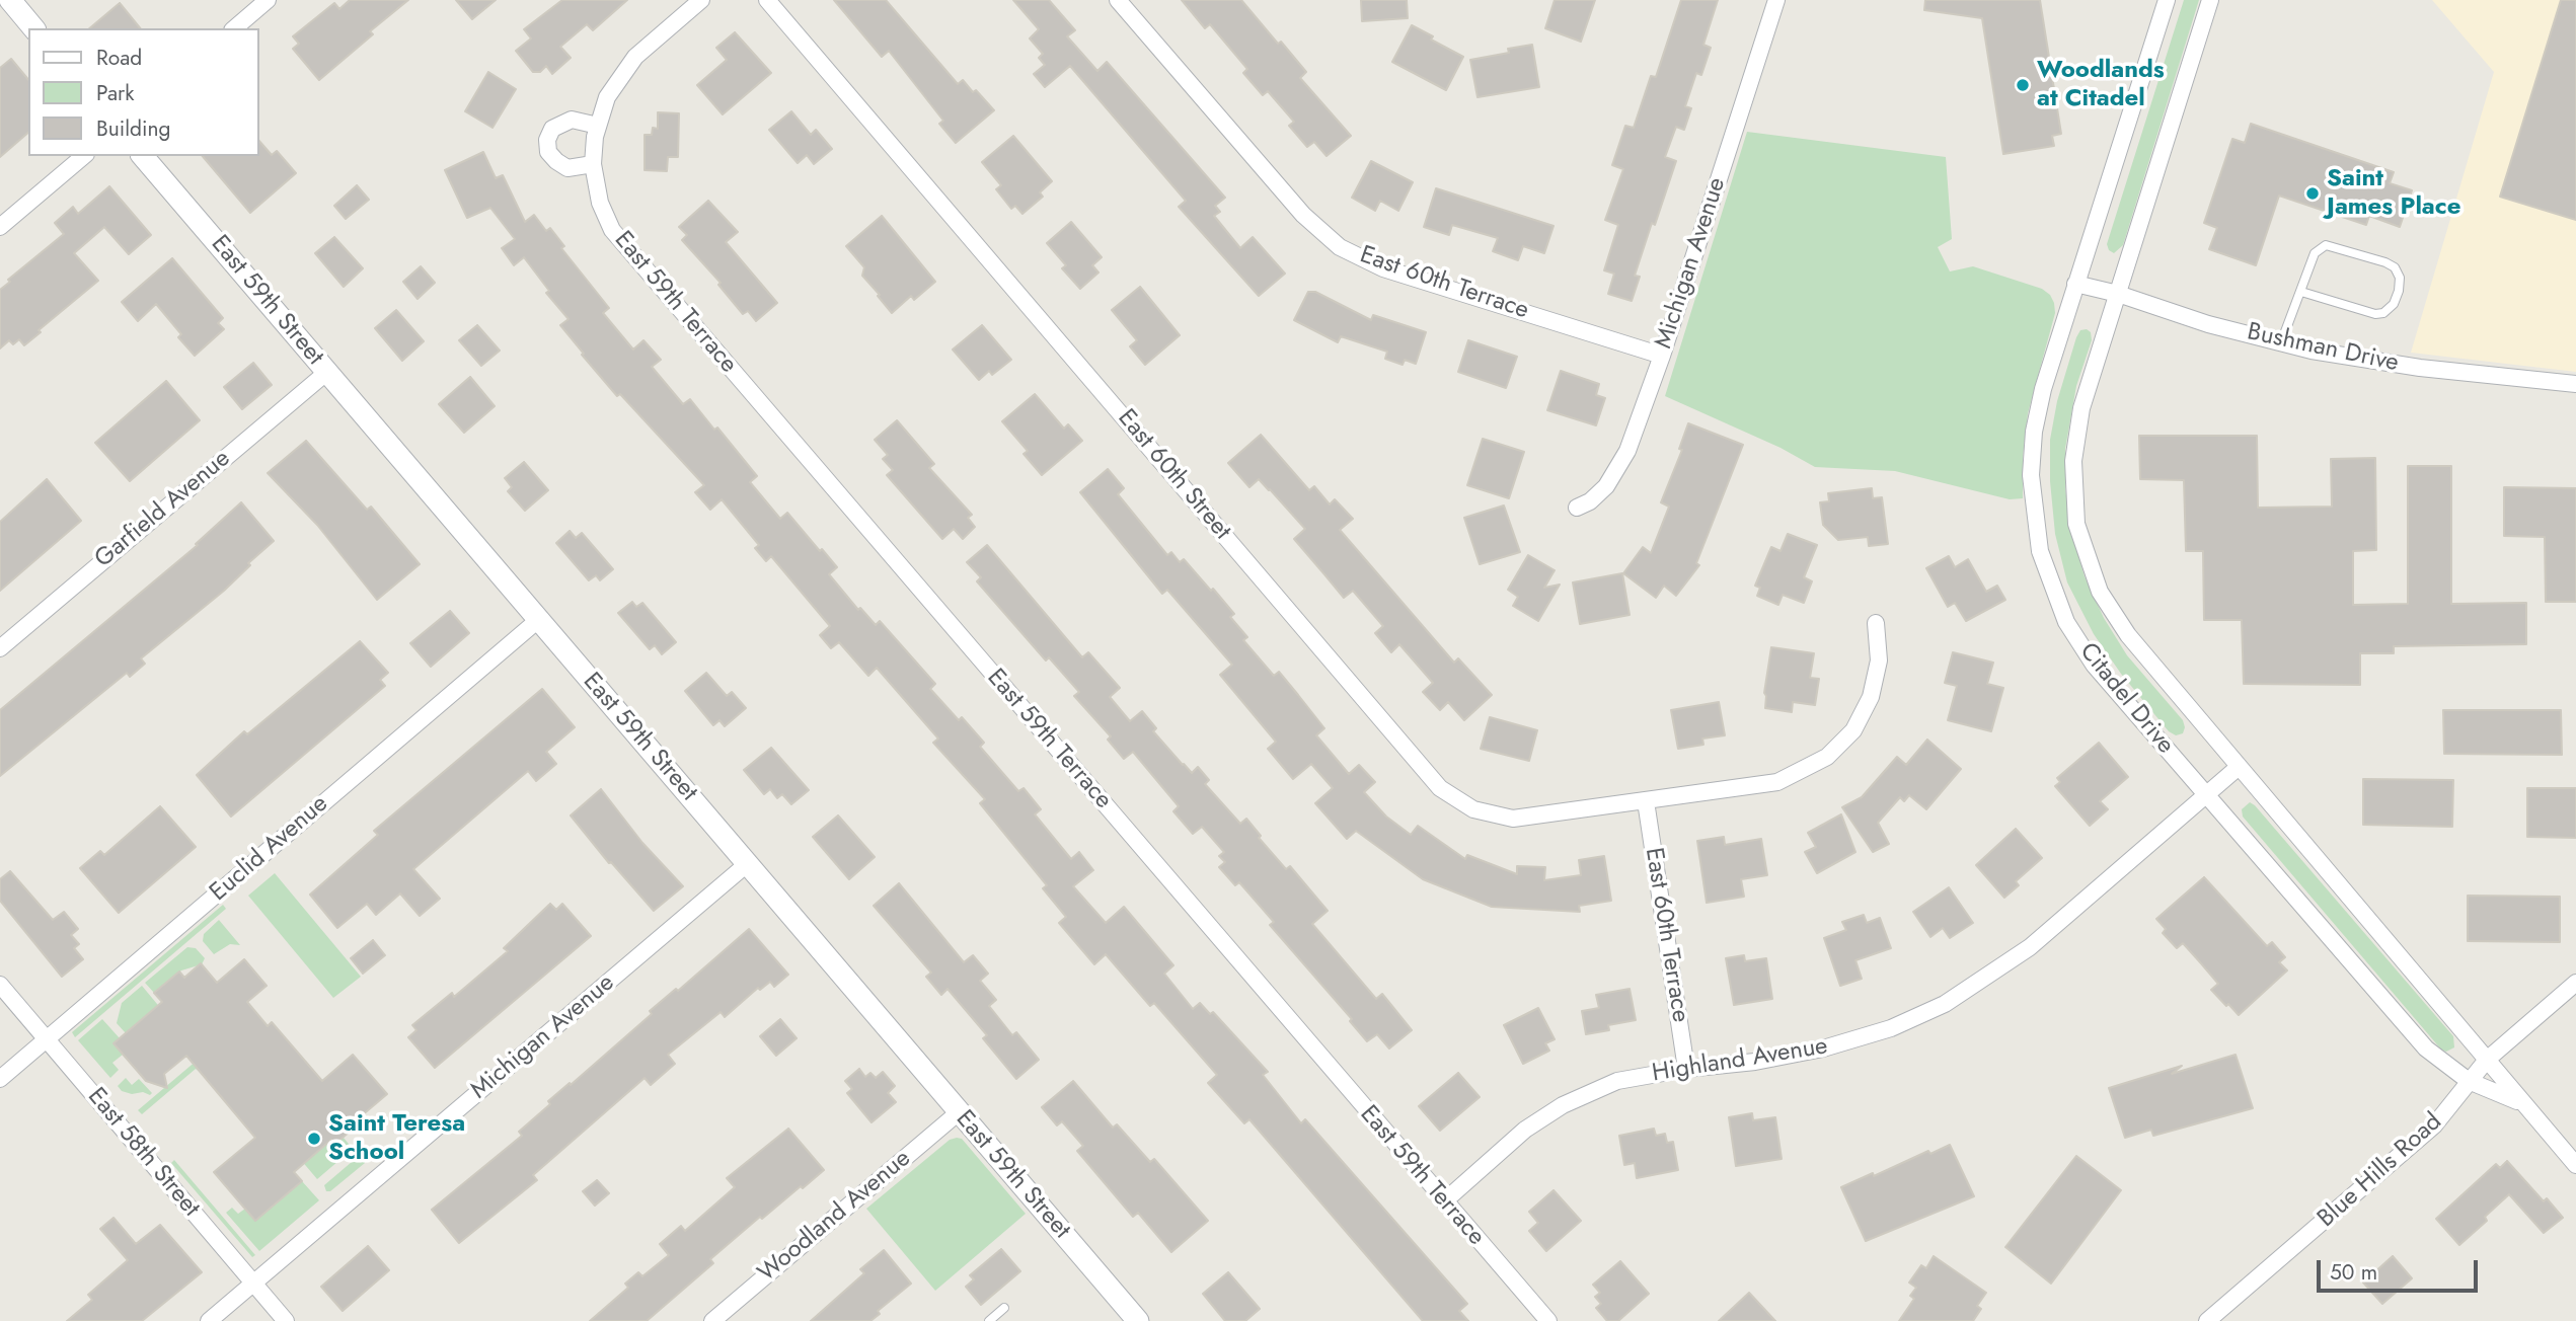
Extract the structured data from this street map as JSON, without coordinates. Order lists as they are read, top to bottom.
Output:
{
  "streets": {
    "street": [
      "Michigan Avenue",
      "East 60th Terrace",
      "East 59th Street",
      "East 59th Terrace",
      "Bushman Drive",
      "East 60th Street",
      "Garfield Avenue",
      "Citadel Drive",
      "Euclid Avenue",
      "Highland Avenue",
      "East 58th Street",
      "Blue Hills Road",
      "Woodland Avenue"
    ]
  },
  "crossings": [
    ["Michigan Avenue", "East 60th Terrace"],
    ["Michigan Avenue", "East 59th Street"],
    ["Michigan Avenue", "East 58th Street"],
    ["East 60th Terrace", "East 60th Street"],
    ["East 60th Terrace", "Highland Avenue"],
    ["East 59th Street", "Garfield Avenue"],
    ["East 59th Street", "Euclid Avenue"],
    ["East 59th Street", "Woodland Avenue"],
    ["East 59th Terrace", "Highland Avenue"],
    ["Bushman Drive", "Citadel Drive"],
    ["Citadel Drive", "Highland Avenue"],
    ["Citadel Drive", "Blue Hills Road"],
    ["Euclid Avenue", "East 58th Street"]
  ],
  "places": ["Woodlands at Citadel", "Saint James Place", "Saint Teresa School"],
  "legend": ["Road", "Park", "Building"],
  "scale_bar": "50 m"
}
